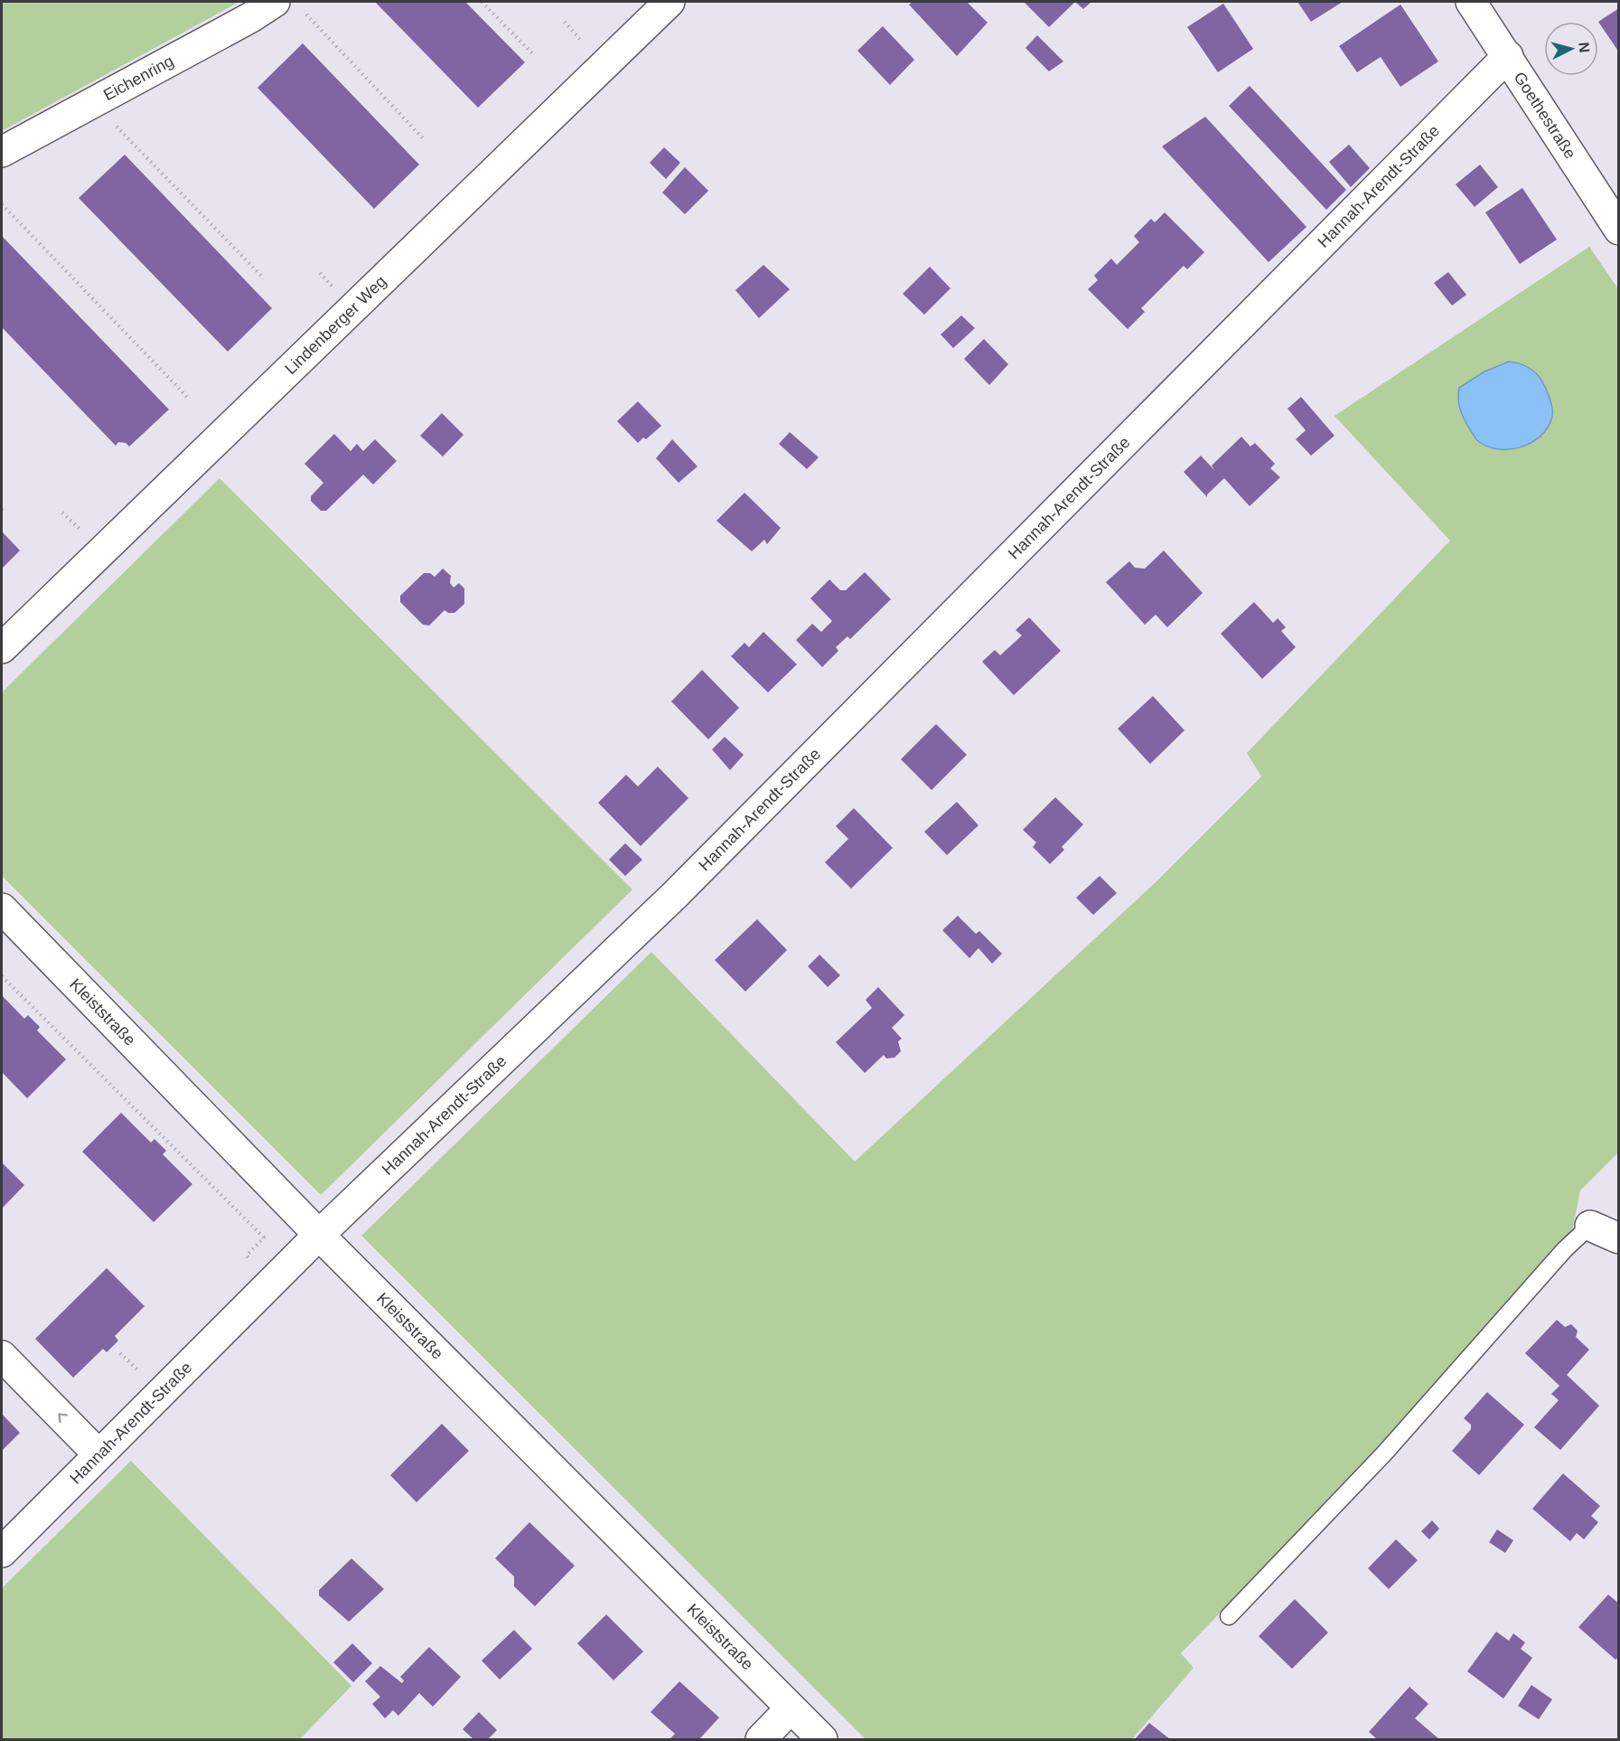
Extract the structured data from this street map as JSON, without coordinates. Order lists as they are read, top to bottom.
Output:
{
  "streets": {
    "street": [
      "Eichenring",
      "Goethestraße",
      "Hannah-Arendt-Straße",
      "Lindenberger Weg",
      "Kleiststraße"
    ]
  },
  "crossings": [
    ["Goethestraße", "Hannah-Arendt-Straße"],
    ["Hannah-Arendt-Straße", "Kleiststraße"]
  ],
  "north": "right"
}
